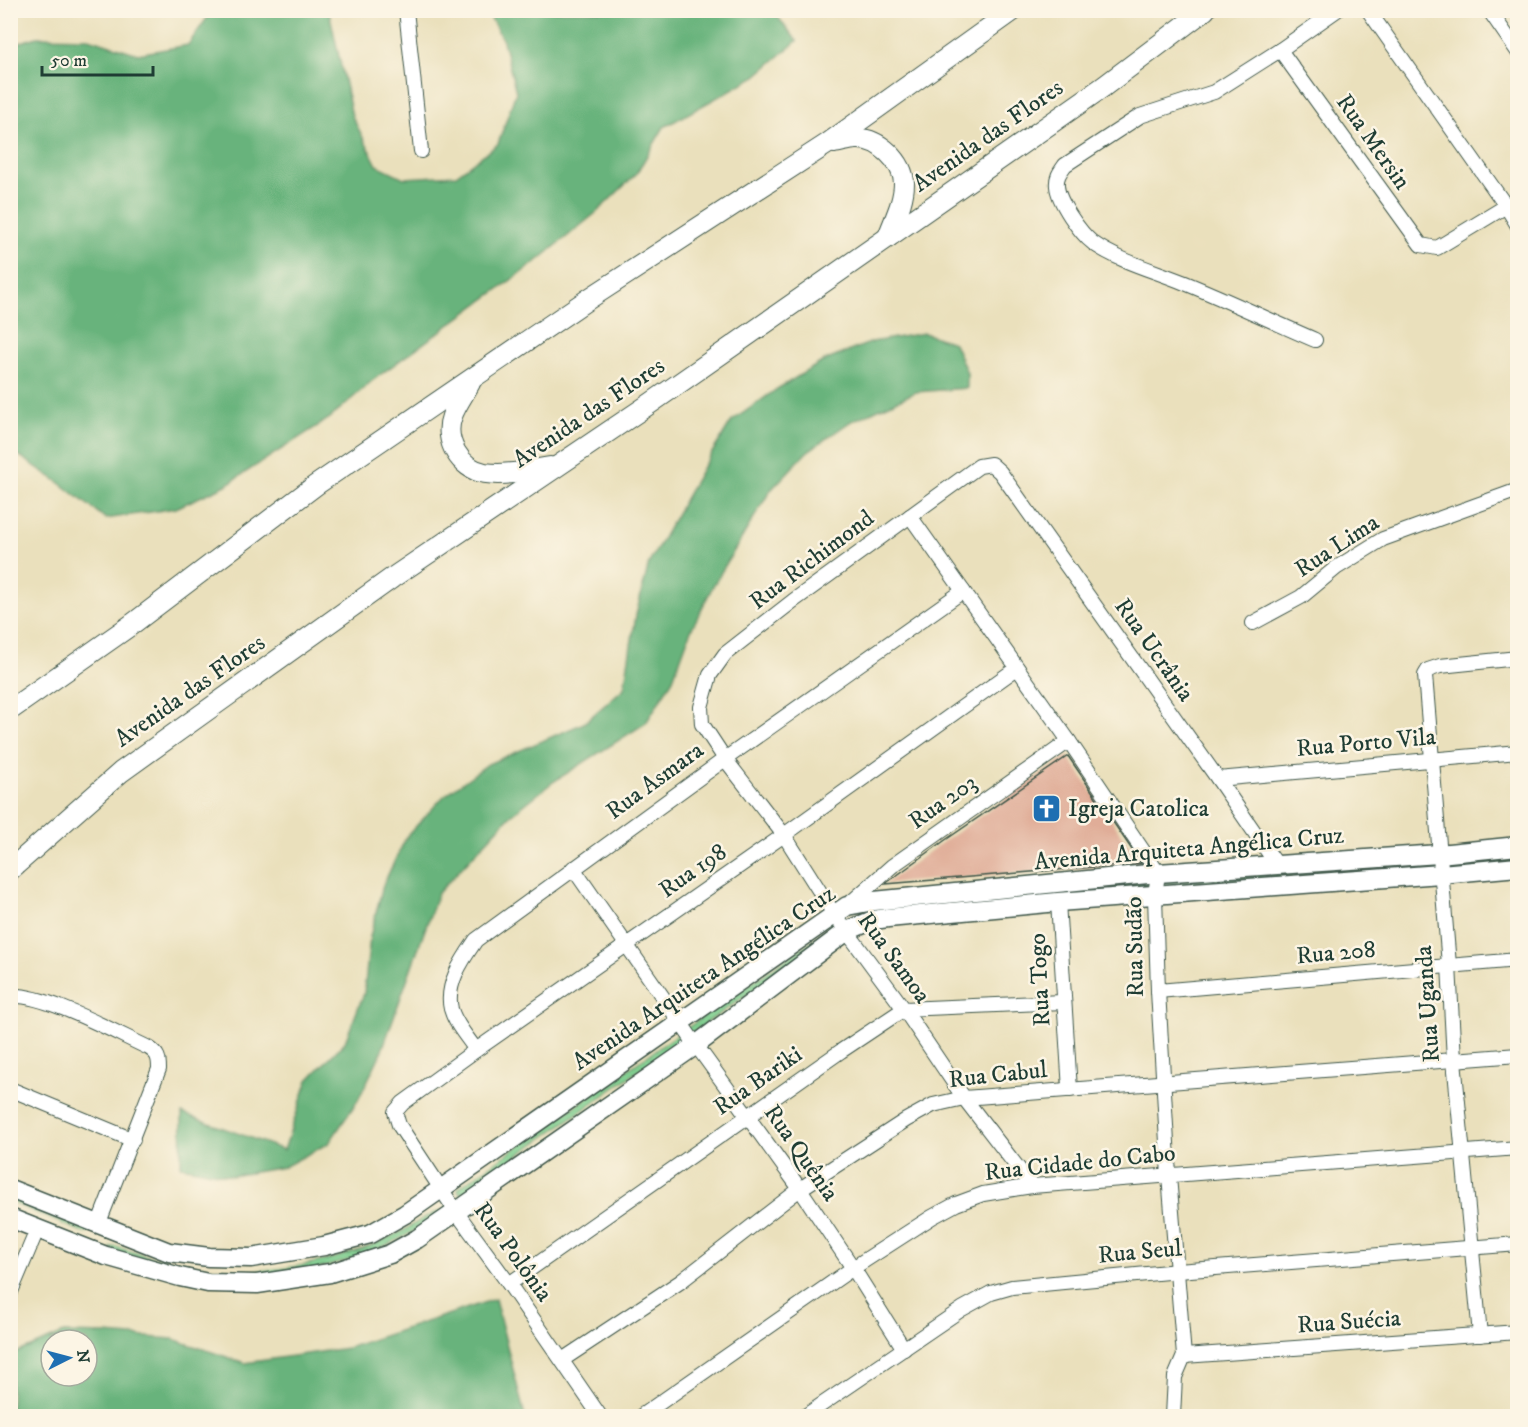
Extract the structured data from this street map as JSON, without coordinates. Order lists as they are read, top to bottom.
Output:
{
  "streets": {
    "main road": ["Avenida das Flores"],
    "street": [
      "Rua Mersin",
      "Rua Lima",
      "Rua Richimond",
      "Rua Ucrânia",
      "Rua Porto Vila",
      "Rua Asmara",
      "Rua 203",
      "Avenida Arquiteta Angélica Cruz",
      "Rua 198",
      "Rua Sudão",
      "Rua 208",
      "Rua Samoa",
      "Rua Togo",
      "Rua Uganda",
      "Rua Cabul",
      "Rua Bariki",
      "Rua Quênia",
      "Rua Cidade do Cabo",
      "Rua Polônia",
      "Rua Seul",
      "Rua Suécia"
    ]
  },
  "crossings": [
    ["Rua Richimond", "Rua Ucrânia"],
    ["Rua Richimond", "Rua Sudão"],
    ["Rua Richimond", "Rua Samoa"],
    ["Rua Ucrânia", "Rua Porto Vila"],
    ["Rua Ucrânia", "Avenida Arquiteta Angélica Cruz"],
    ["Rua Porto Vila", "Rua Uganda"],
    ["Rua Asmara", "Rua 198"],
    ["Rua Asmara", "Rua Sudão"],
    ["Rua Asmara", "Rua Samoa"],
    ["Rua Asmara", "Rua Quênia"],
    ["Rua 203", "Avenida Arquiteta Angélica Cruz"],
    ["Rua 203", "Rua Sudão"],
    ["Rua 203", "Rua Samoa"],
    ["Avenida Arquiteta Angélica Cruz", "Rua Sudão"],
    ["Avenida Arquiteta Angélica Cruz", "Rua Samoa"],
    ["Avenida Arquiteta Angélica Cruz", "Rua Togo"],
    ["Avenida Arquiteta Angélica Cruz", "Rua Uganda"],
    ["Avenida Arquiteta Angélica Cruz", "Rua Quênia"],
    ["Avenida Arquiteta Angélica Cruz", "Rua Polônia"],
    ["Rua 198", "Rua Sudão"],
    ["Rua 198", "Rua Samoa"],
    ["Rua 198", "Rua Quênia"],
    ["Rua 198", "Rua Polônia"],
    ["Rua Sudão", "Rua 208"],
    ["Rua Sudão", "Rua Cabul"],
    ["Rua Sudão", "Rua Cidade do Cabo"],
    ["Rua Sudão", "Rua Seul"],
    ["Rua Sudão", "Rua Suécia"],
    ["Rua 208", "Rua Uganda"],
    ["Rua Samoa", "Rua Cabul"],
    ["Rua Samoa", "Rua Bariki"],
    ["Rua Samoa", "Rua Cidade do Cabo"],
    ["Rua Togo", "Rua Cabul"],
    ["Rua Uganda", "Rua Cabul"],
    ["Rua Uganda", "Rua Cidade do Cabo"],
    ["Rua Uganda", "Rua Seul"],
    ["Rua Uganda", "Rua Suécia"],
    ["Rua Cabul", "Rua Quênia"],
    ["Rua Cabul", "Rua Polônia"],
    ["Rua Bariki", "Rua Quênia"],
    ["Rua Bariki", "Rua Polônia"],
    ["Rua Quênia", "Rua Cidade do Cabo"],
    ["Rua Quênia", "Rua Seul"]
  ],
  "places": {
    "church": ["Igreja Catolica"]
  },
  "scale_bar": "50 m",
  "north": "right"
}
